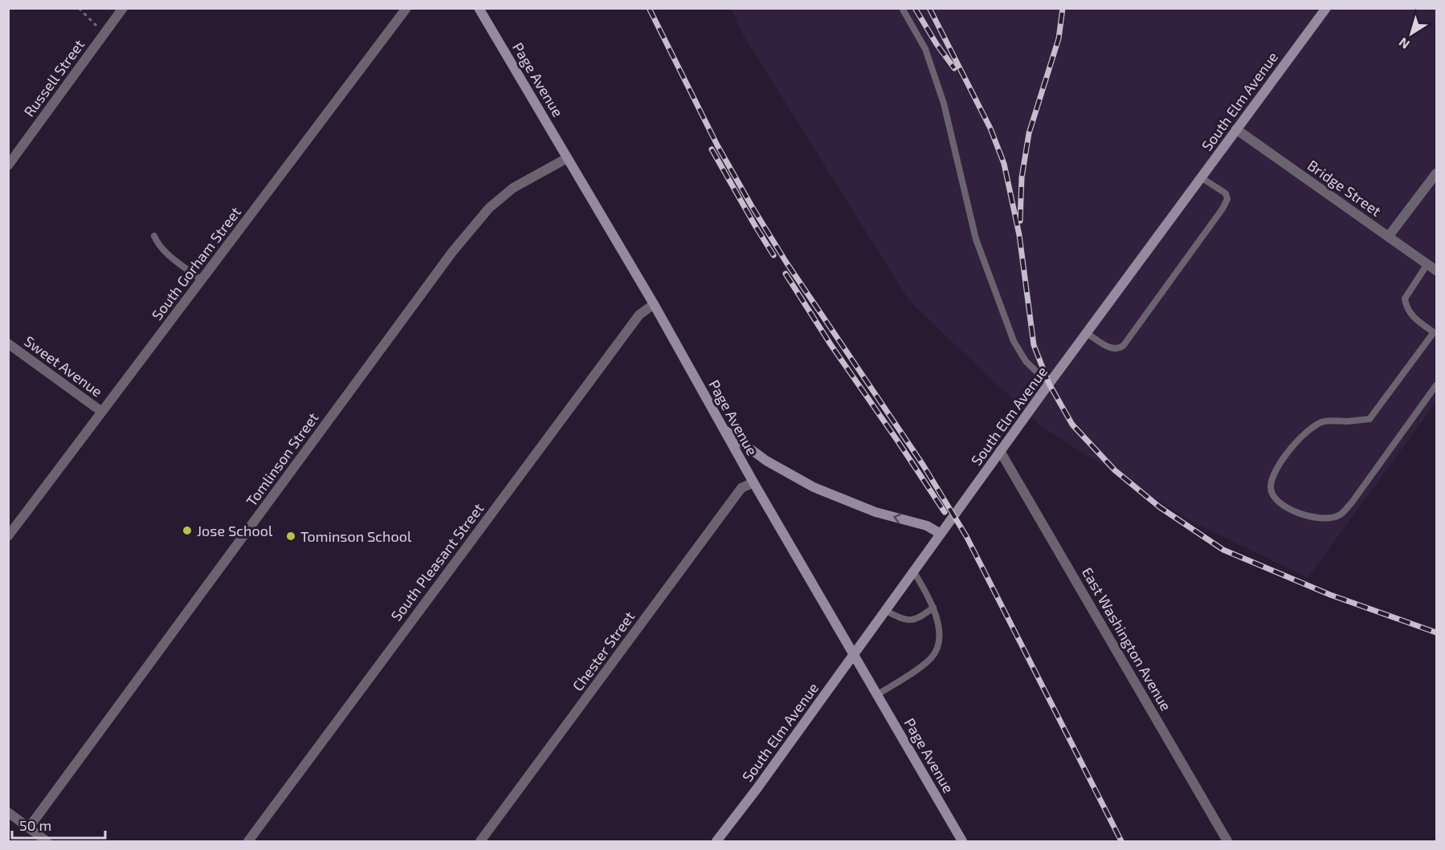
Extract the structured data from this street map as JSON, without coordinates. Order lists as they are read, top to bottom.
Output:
{
  "streets": {
    "street": [
      "Russell Street",
      "Page Avenue",
      "South Elm Avenue",
      "Bridge Street",
      "South Gorham Street",
      "Sweet Avenue",
      "Tomlinson Street",
      "South Pleasant Street",
      "East Washington Avenue",
      "Chester Street"
    ]
  },
  "crossings": [
    ["Page Avenue", "South Elm Avenue"],
    ["Page Avenue", "Tomlinson Street"],
    ["Page Avenue", "South Pleasant Street"],
    ["Page Avenue", "Chester Street"],
    ["South Elm Avenue", "Bridge Street"],
    ["South Elm Avenue", "East Washington Avenue"],
    ["South Gorham Street", "Sweet Avenue"]
  ],
  "places": ["Jose School", "Tominson School"],
  "scale_bar": "50 m",
  "north": "bottom left"
}
